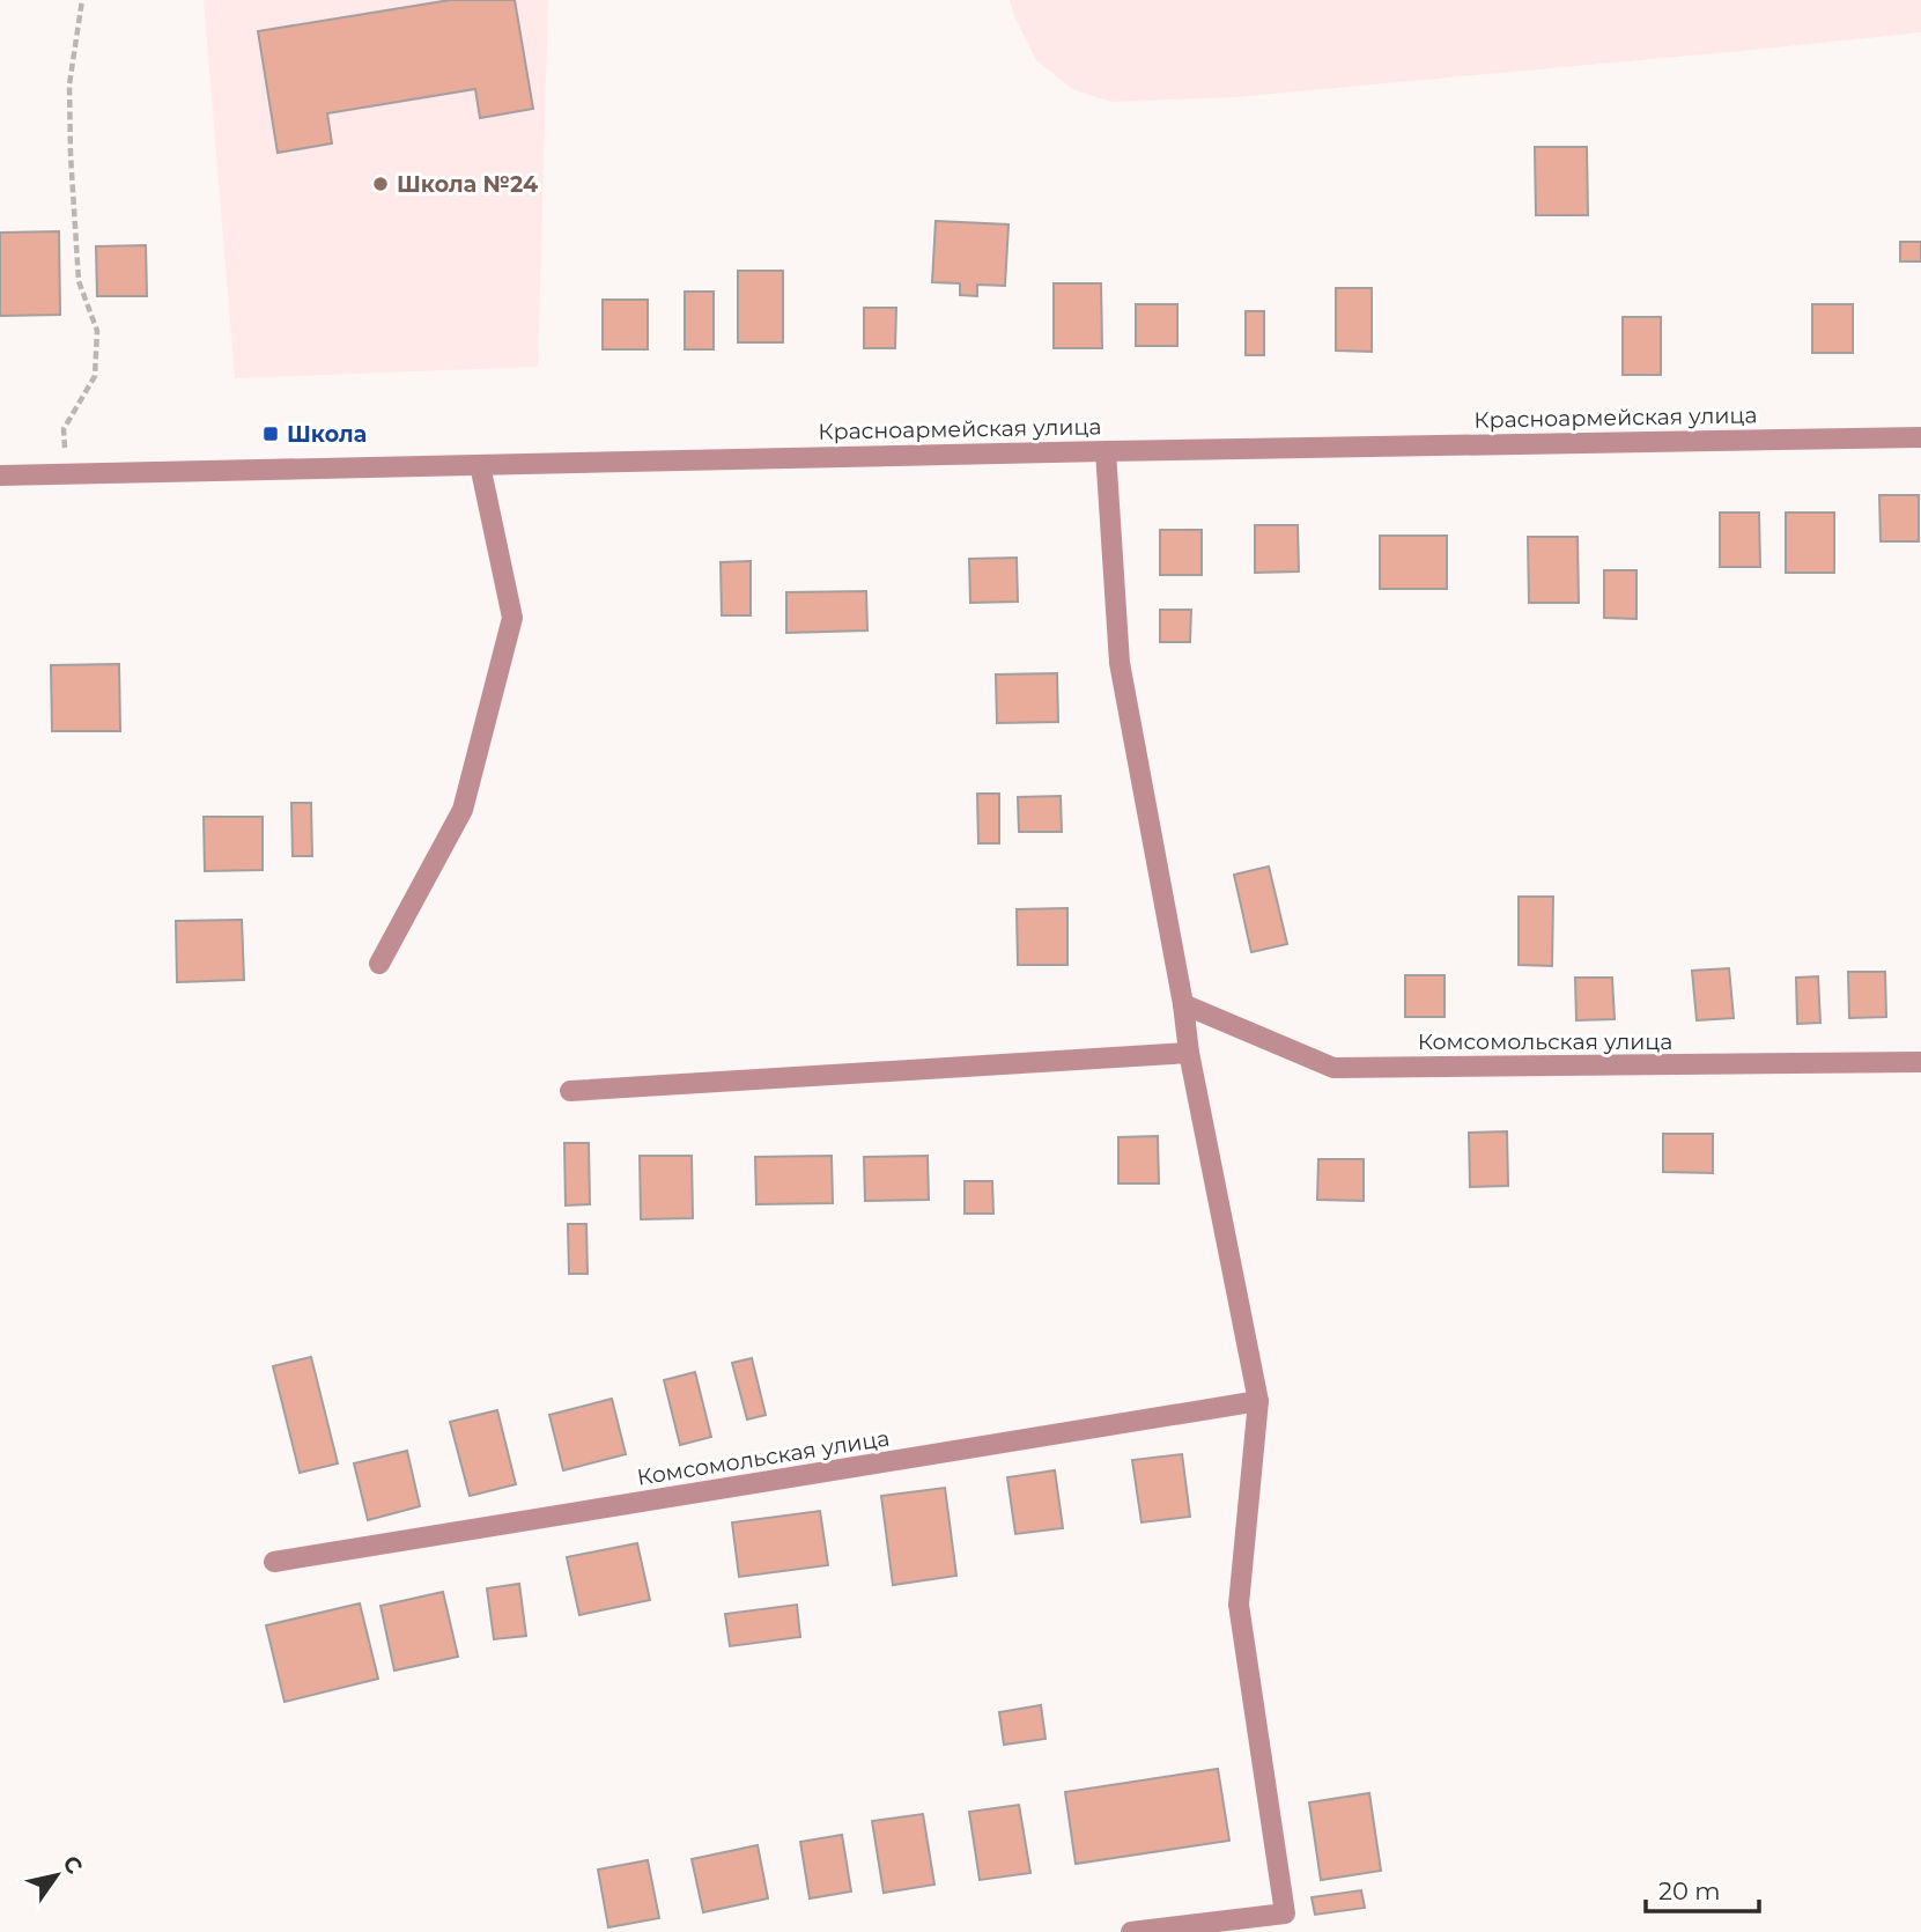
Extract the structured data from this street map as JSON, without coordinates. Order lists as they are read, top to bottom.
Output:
{
  "streets": {
    "street": ["Красноармейская улица", "Комсомольская улица"]
  },
  "places": {
    "other": ["Школа №24"],
    "transit": ["Школа"]
  },
  "scale_bar": "20 m",
  "north": "top right"
}
